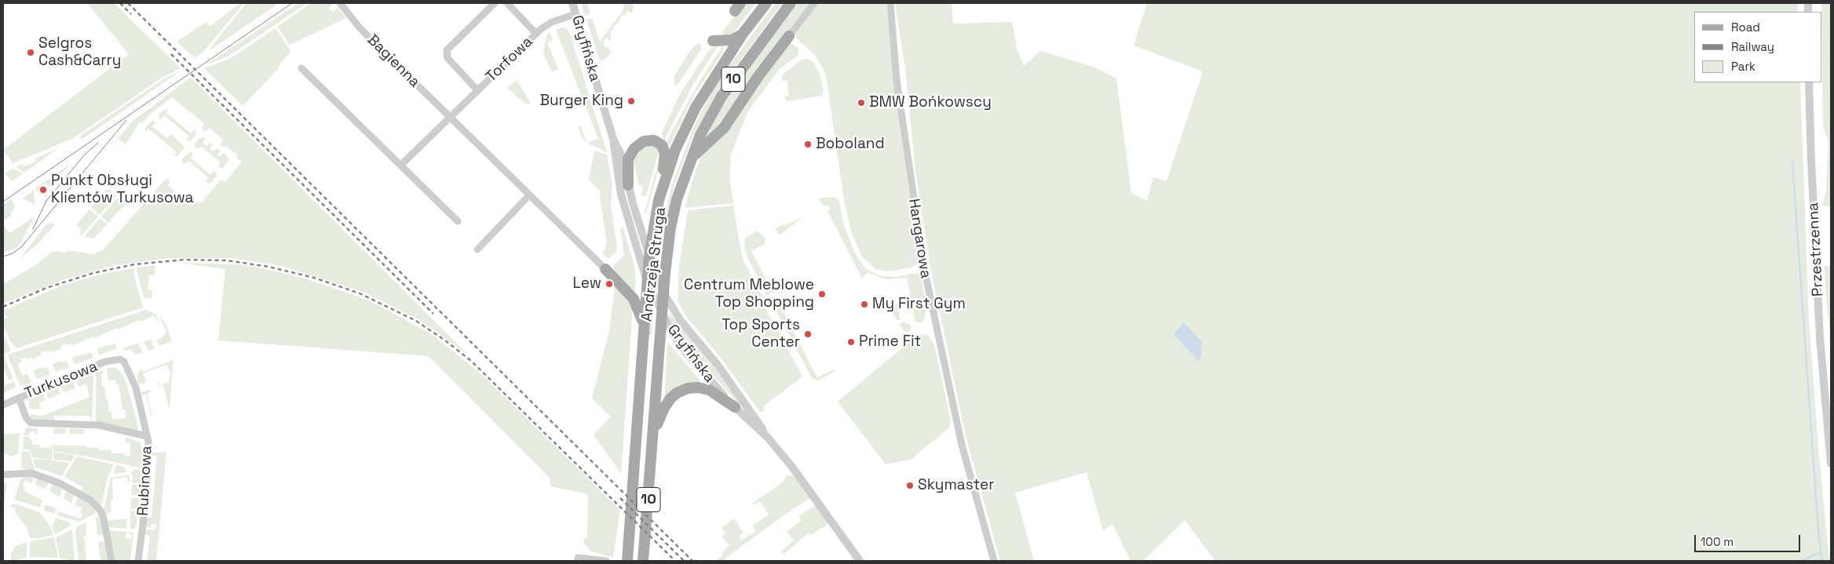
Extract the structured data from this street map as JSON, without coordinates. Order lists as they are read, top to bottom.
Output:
{
  "streets": {
    "main road": ["10", "Andrzeja Struga"],
    "street": [
      "Gryfińska",
      "Torfowa",
      "Bagienna",
      "Hangarowa",
      "Przestrzenna",
      "Turkusowa",
      "Rubinowa"
    ]
  },
  "crossings": [
    ["Gryfińska", "Torfowa"],
    ["Gryfińska", "Andrzeja Struga"],
    ["Torfowa", "Bagienna"],
    ["Turkusowa", "Rubinowa"]
  ],
  "places": [
    "Selgros Cash&Carry",
    "Burger King",
    "BMW Bońkowscy",
    "Boboland",
    "Punkt Obsługi Klientów Turkusowa",
    "Lew",
    "Centrum Meblowe Top Shopping",
    "My First Gym",
    "Top Sports Center",
    "Prime Fit",
    "Skymaster"
  ],
  "legend": ["Road", "Railway", "Park"],
  "scale_bar": "100 m"
}
